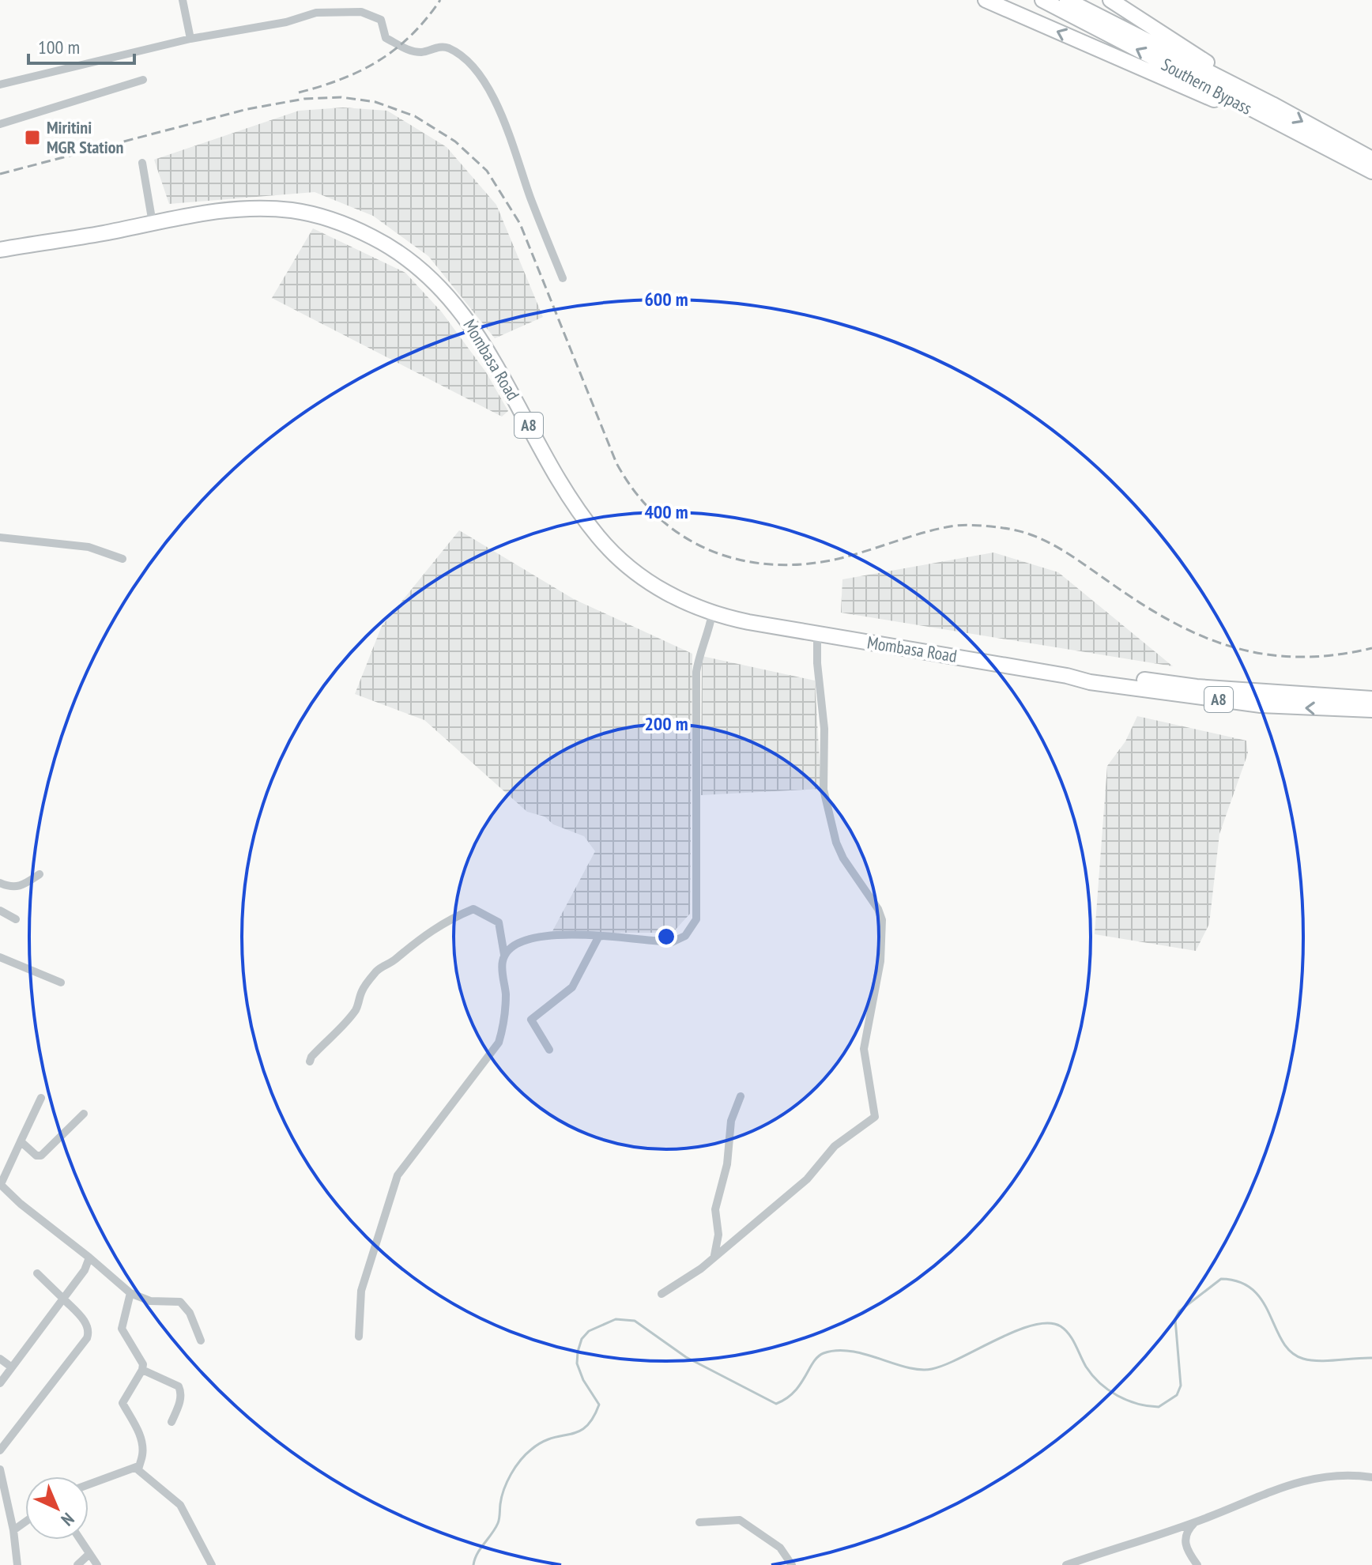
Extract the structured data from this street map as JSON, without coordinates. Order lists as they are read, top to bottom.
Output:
{
  "streets": {
    "highway": ["Southern Bypass", "Mombasa Road", "A8"]
  },
  "places": {
    "transit": ["Miritini MGR Station"]
  },
  "scale_bar": "100 m",
  "north": "bottom right",
  "rings": ["600 m", "400 m", "200 m"]
}
